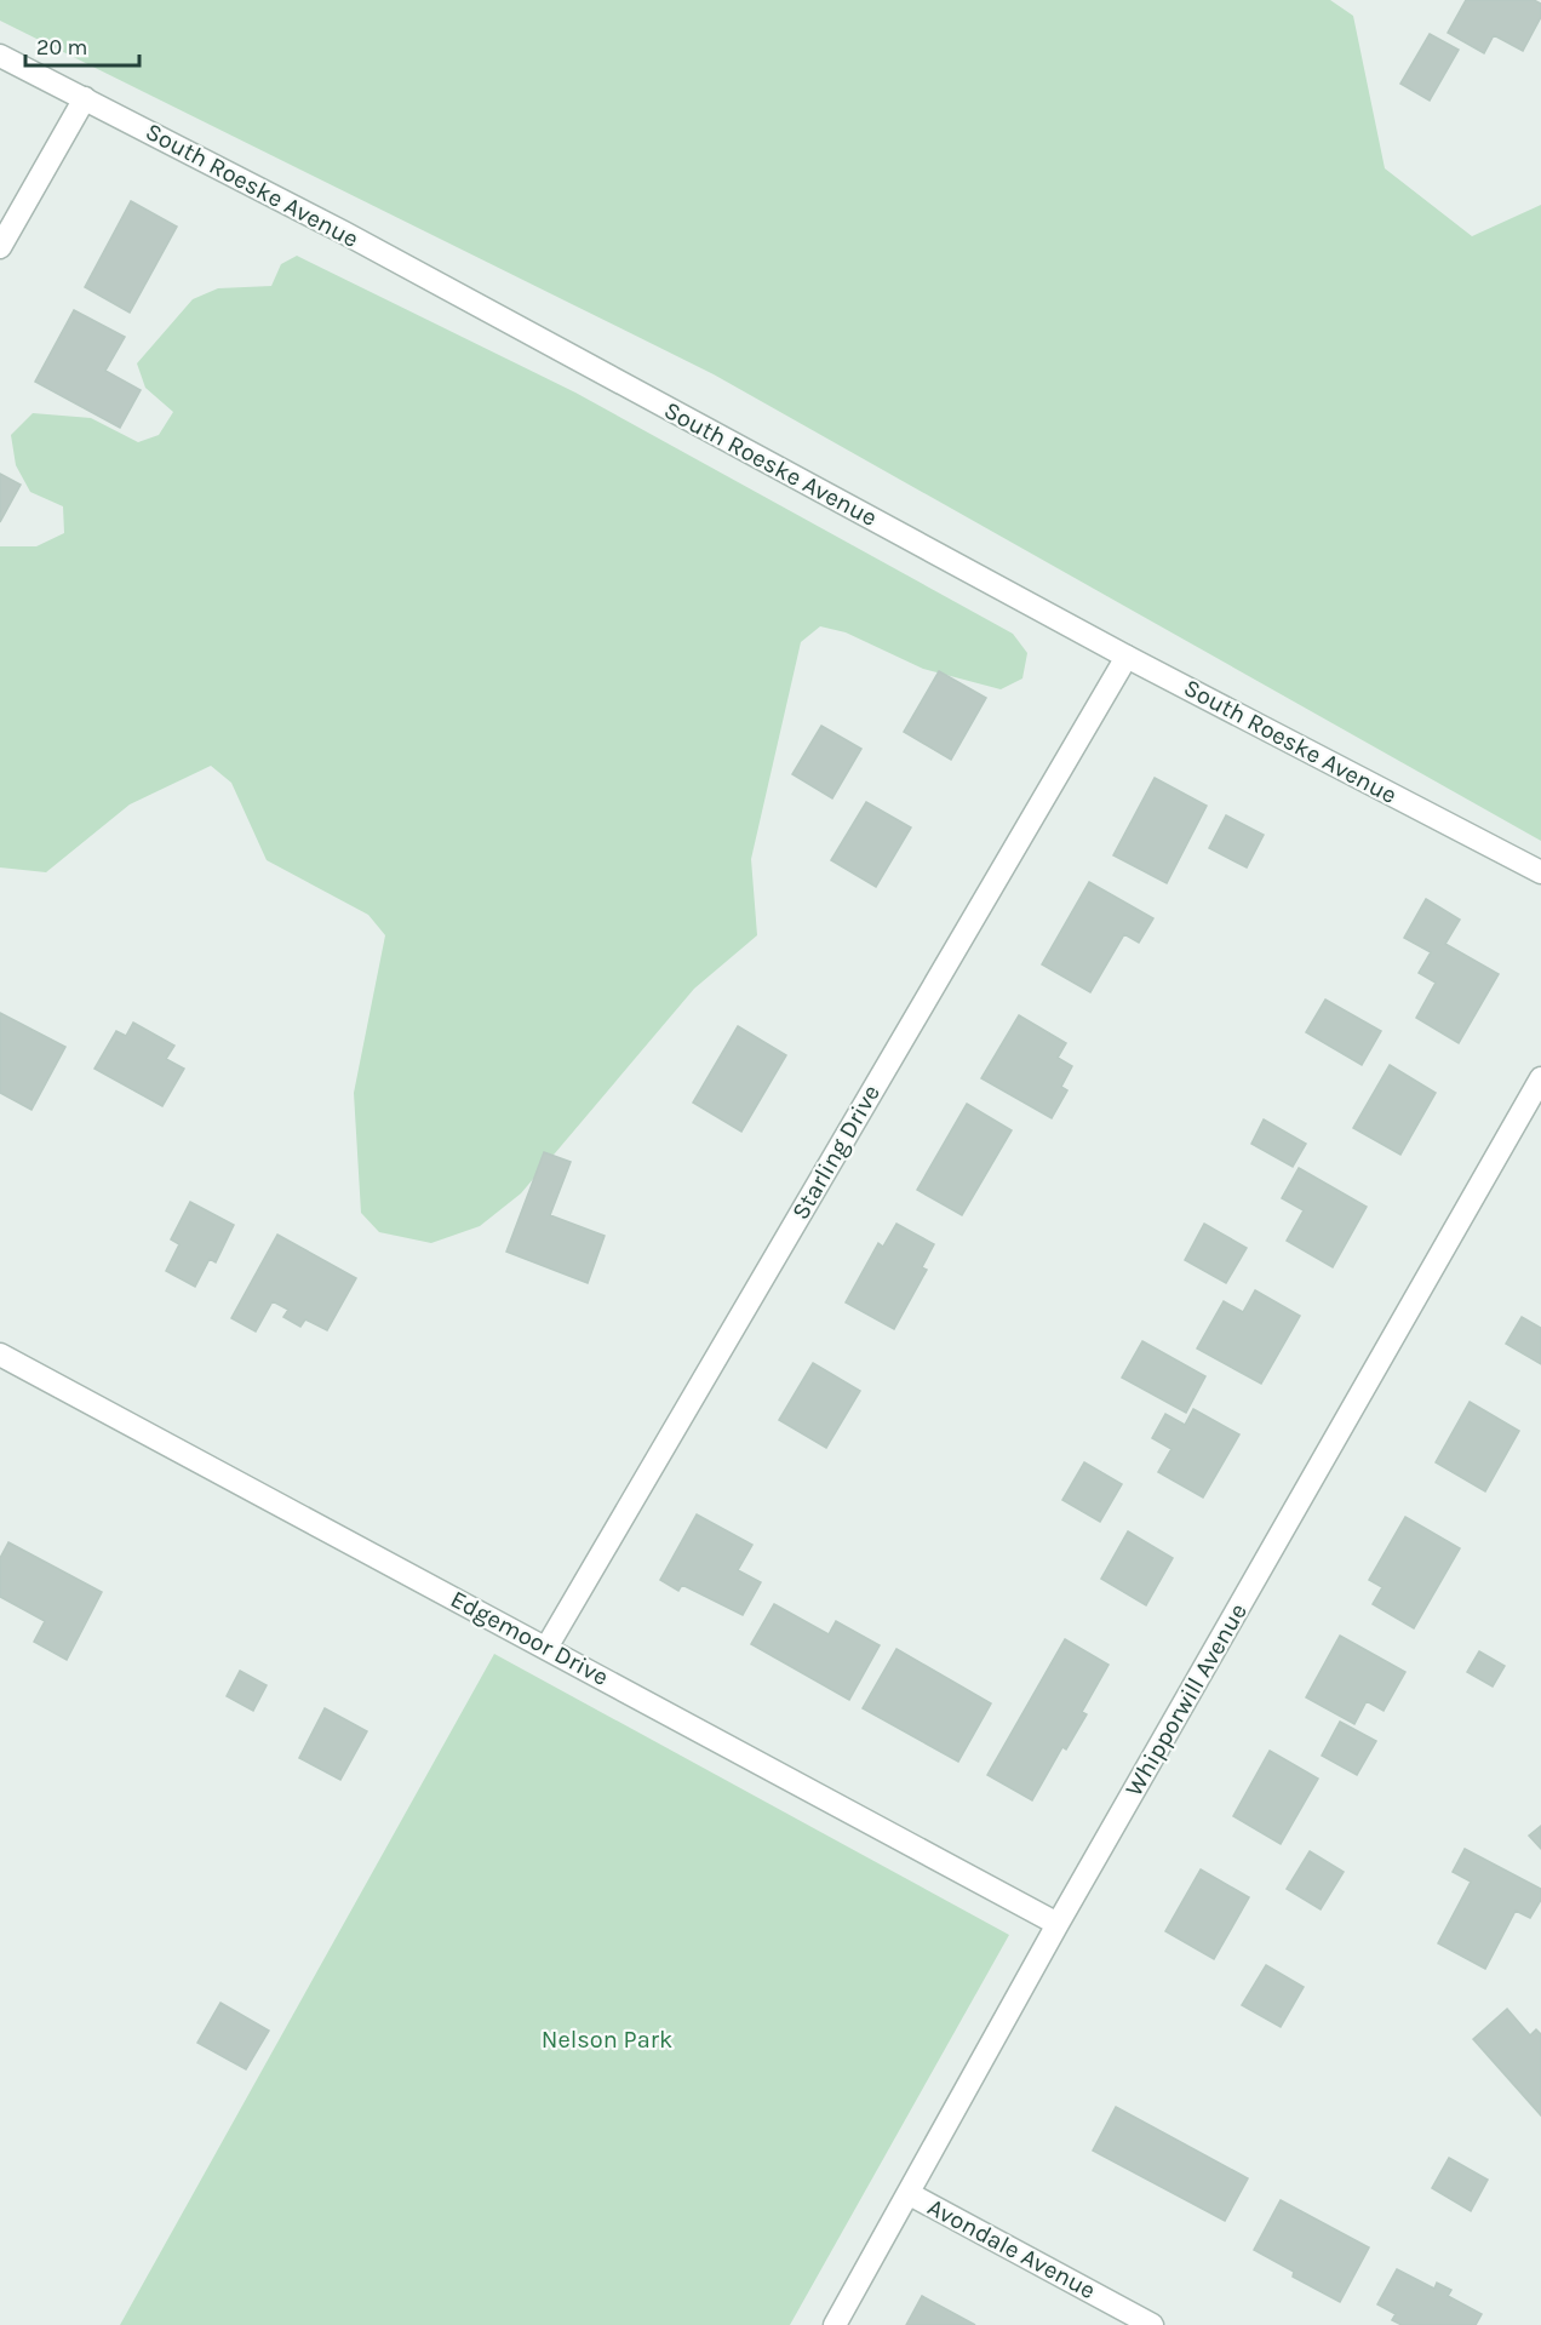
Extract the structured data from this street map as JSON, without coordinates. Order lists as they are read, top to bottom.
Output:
{
  "streets": {
    "street": [
      "South Roeske Avenue",
      "Starling Drive",
      "Edgemoor Drive",
      "Whipporwill Avenue",
      "Avondale Avenue"
    ]
  },
  "crossings": [
    ["South Roeske Avenue", "Starling Drive"],
    ["Starling Drive", "Edgemoor Drive"],
    ["Edgemoor Drive", "Whipporwill Avenue"],
    ["Whipporwill Avenue", "Avondale Avenue"]
  ],
  "parks": ["Nelson Park"],
  "scale_bar": "20 m"
}
